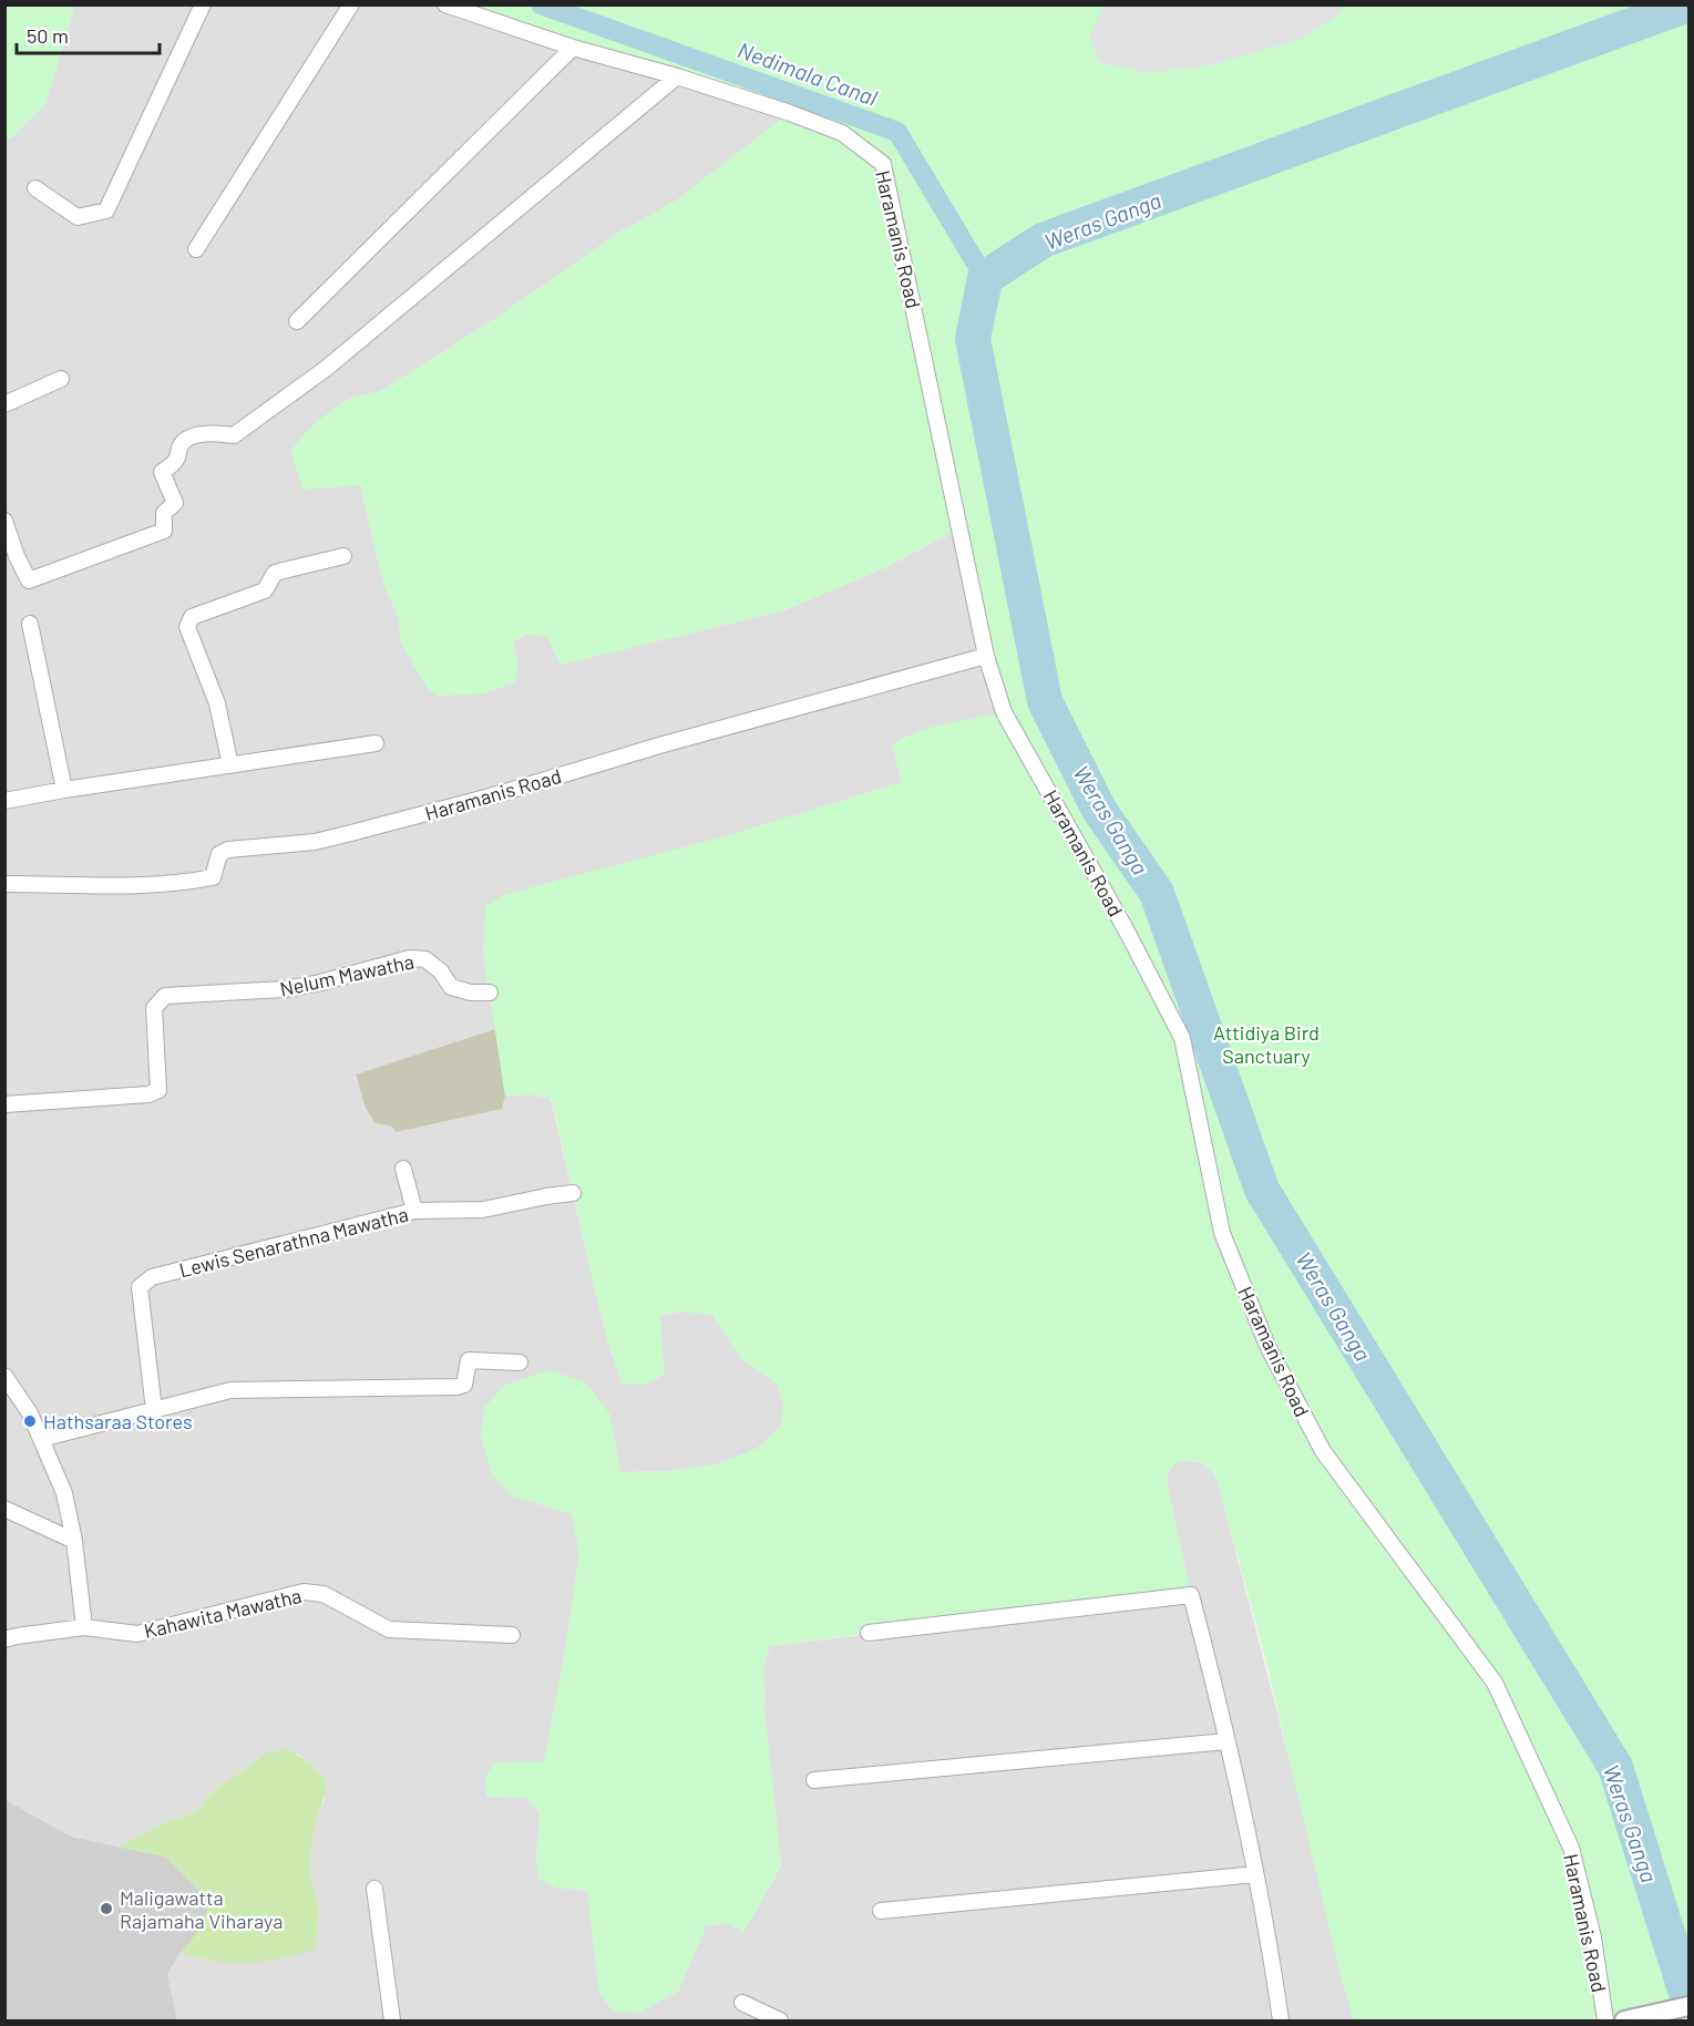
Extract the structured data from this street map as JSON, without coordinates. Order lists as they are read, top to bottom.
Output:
{
  "streets": {
    "street": [
      "Haramanis Road",
      "Nelum Mawatha",
      "Lewis Senarathna Mawatha",
      "Kahawita Mawatha"
    ]
  },
  "water": ["Nedimala Canal", "Weras Ganga"],
  "parks": ["Attidiya Bird Sanctuary"],
  "places": ["Hathsaraa Stores", "Maligawatta Rajamaha Viharaya"],
  "scale_bar": "50 m"
}
